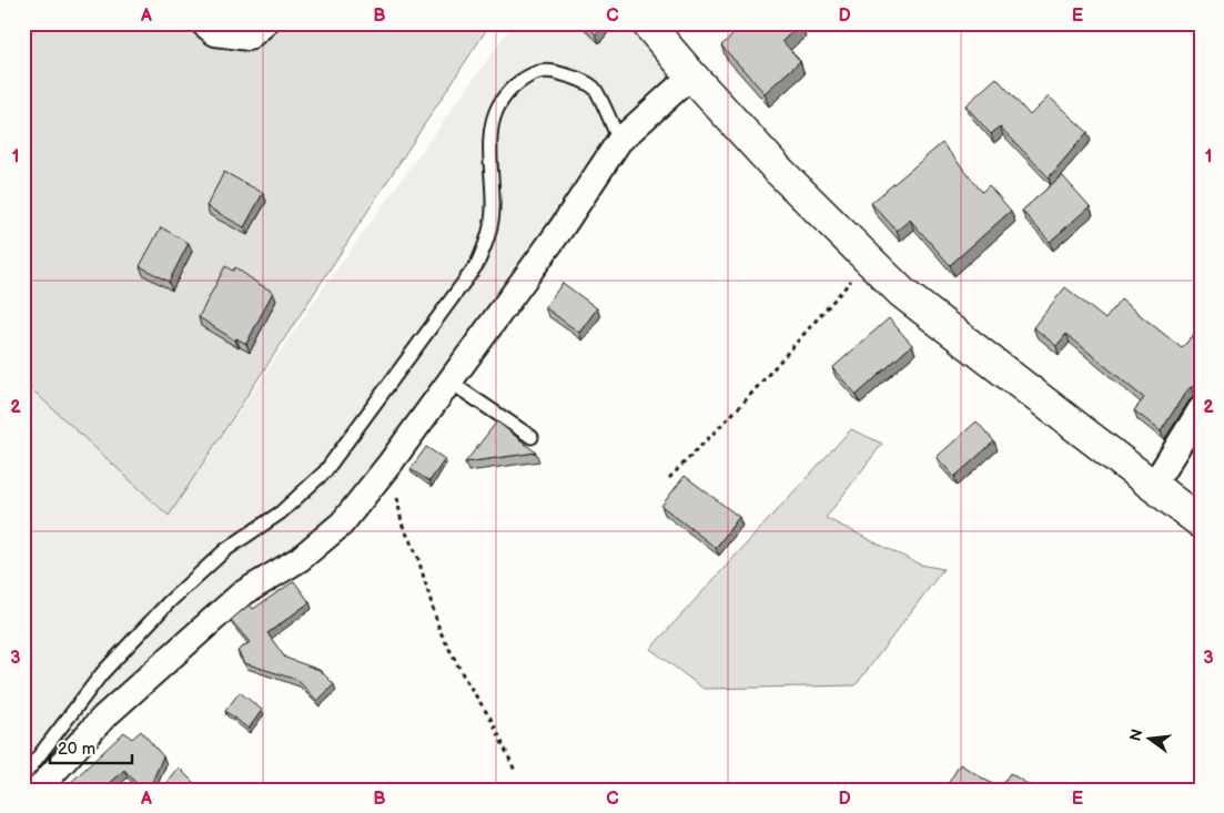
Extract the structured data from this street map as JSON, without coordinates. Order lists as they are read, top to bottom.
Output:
{
  "scale_bar": "20 m",
  "north": "left",
  "grid": {
    "columns": [
      "A",
      "B",
      "C",
      "D",
      "E"
    ],
    "rows": ["1", "2", "3"]
  }
}
